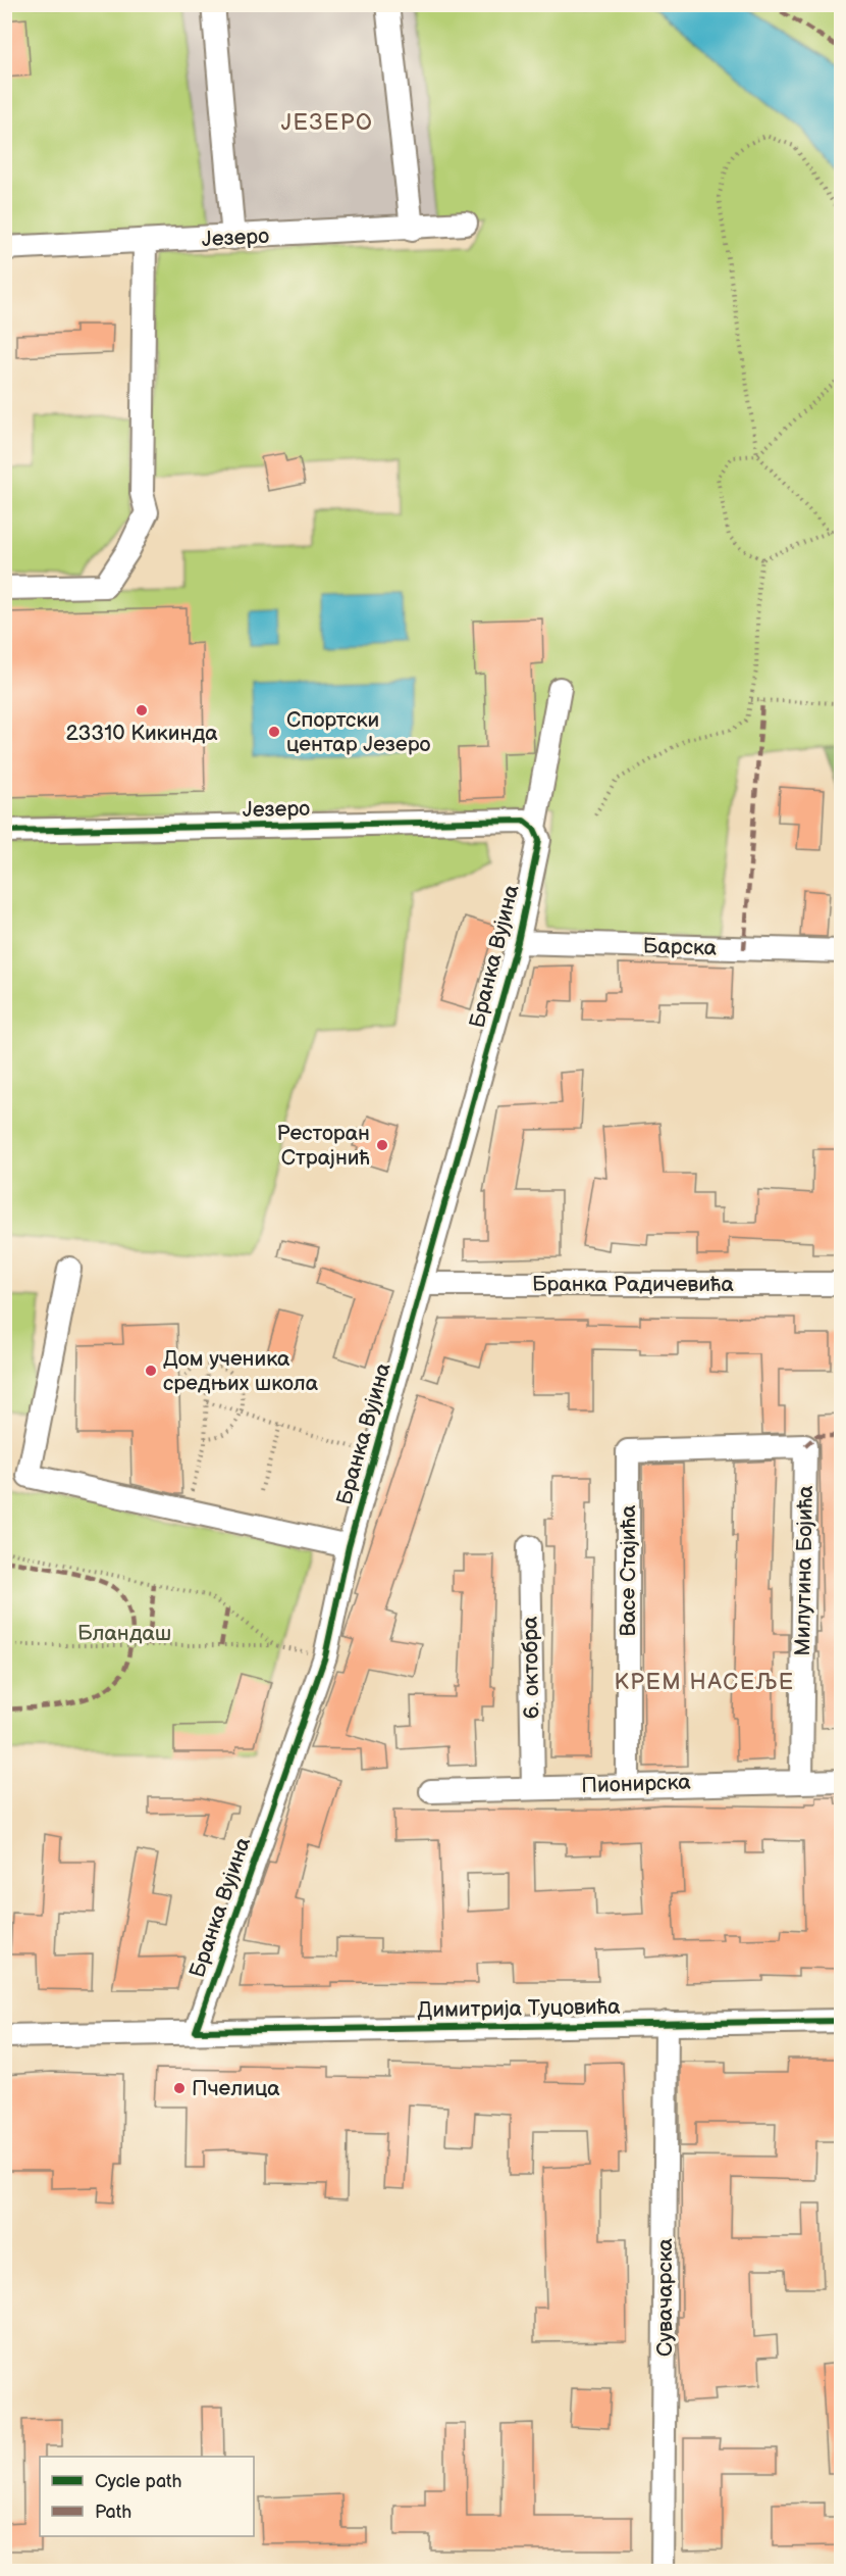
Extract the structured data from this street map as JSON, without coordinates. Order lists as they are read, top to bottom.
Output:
{
  "streets": {
    "street": [
      "Језеро",
      "Барска",
      "Бранка Вујина",
      "Бранка Радичевића",
      "Васе Стајића",
      "Милутина Бојића",
      "6. октобра",
      "Пионирска",
      "Димитрија Туцовића",
      "Сувачарска"
    ]
  },
  "crossings": [
    ["Језеро", "Бранка Вујина"],
    ["Барска", "Бранка Вујина"],
    ["Бранка Вујина", "Бранка Радичевића"],
    ["Бранка Вујина", "Димитрија Туцовића"],
    ["Васе Стајића", "Милутина Бојића"],
    ["Васе Стајића", "Пионирска"],
    ["Милутина Бојића", "Пионирска"],
    ["6. октобра", "Пионирска"],
    ["Димитрија Туцовића", "Сувачарска"]
  ],
  "districts": ["ЈЕЗЕРО", "КРЕМ НАСЕЉЕ"],
  "parks": ["Бландаш"],
  "places": [
    "23310 Кикинда",
    "Спортски центар Језеро",
    "Ресторан Страјнић",
    "Дом ученика средњих школа",
    "Пчелица"
  ],
  "legend": ["Cycle path", "Path"]
}
